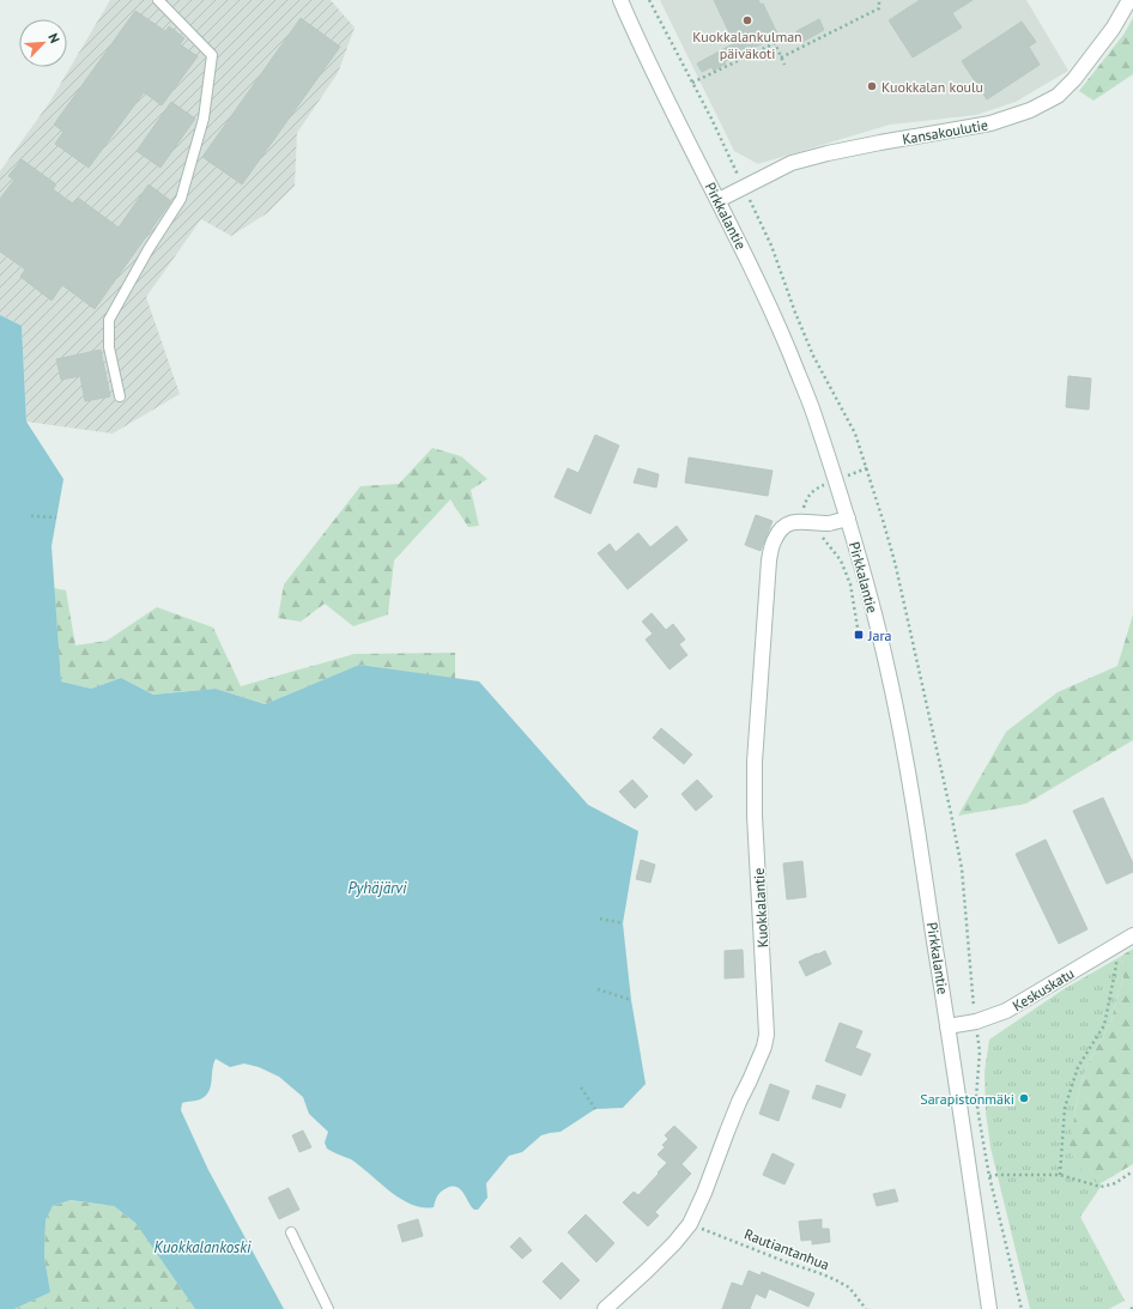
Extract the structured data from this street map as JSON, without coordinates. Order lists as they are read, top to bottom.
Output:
{
  "streets": {
    "street": [
      "Kansakoulutie",
      "Pirkkalantie",
      "Kuokkalantie",
      "Keskuskatu"
    ],
    "path": ["Rautiantanhua"]
  },
  "crossings": [
    ["Kansakoulutie", "Pirkkalantie"],
    ["Pirkkalantie", "Kuokkalantie"],
    ["Pirkkalantie", "Keskuskatu"],
    ["Kuokkalantie", "Rautiantanhua"]
  ],
  "water": ["Pyhäjärvi", "Kuokkalankoski"],
  "places": {
    "other": ["Kuokkalankulman päiväkoti", "Kuokkalan koulu", "Sarapistonmäki"],
    "transit": ["Jara"]
  },
  "north": "top right"
}
